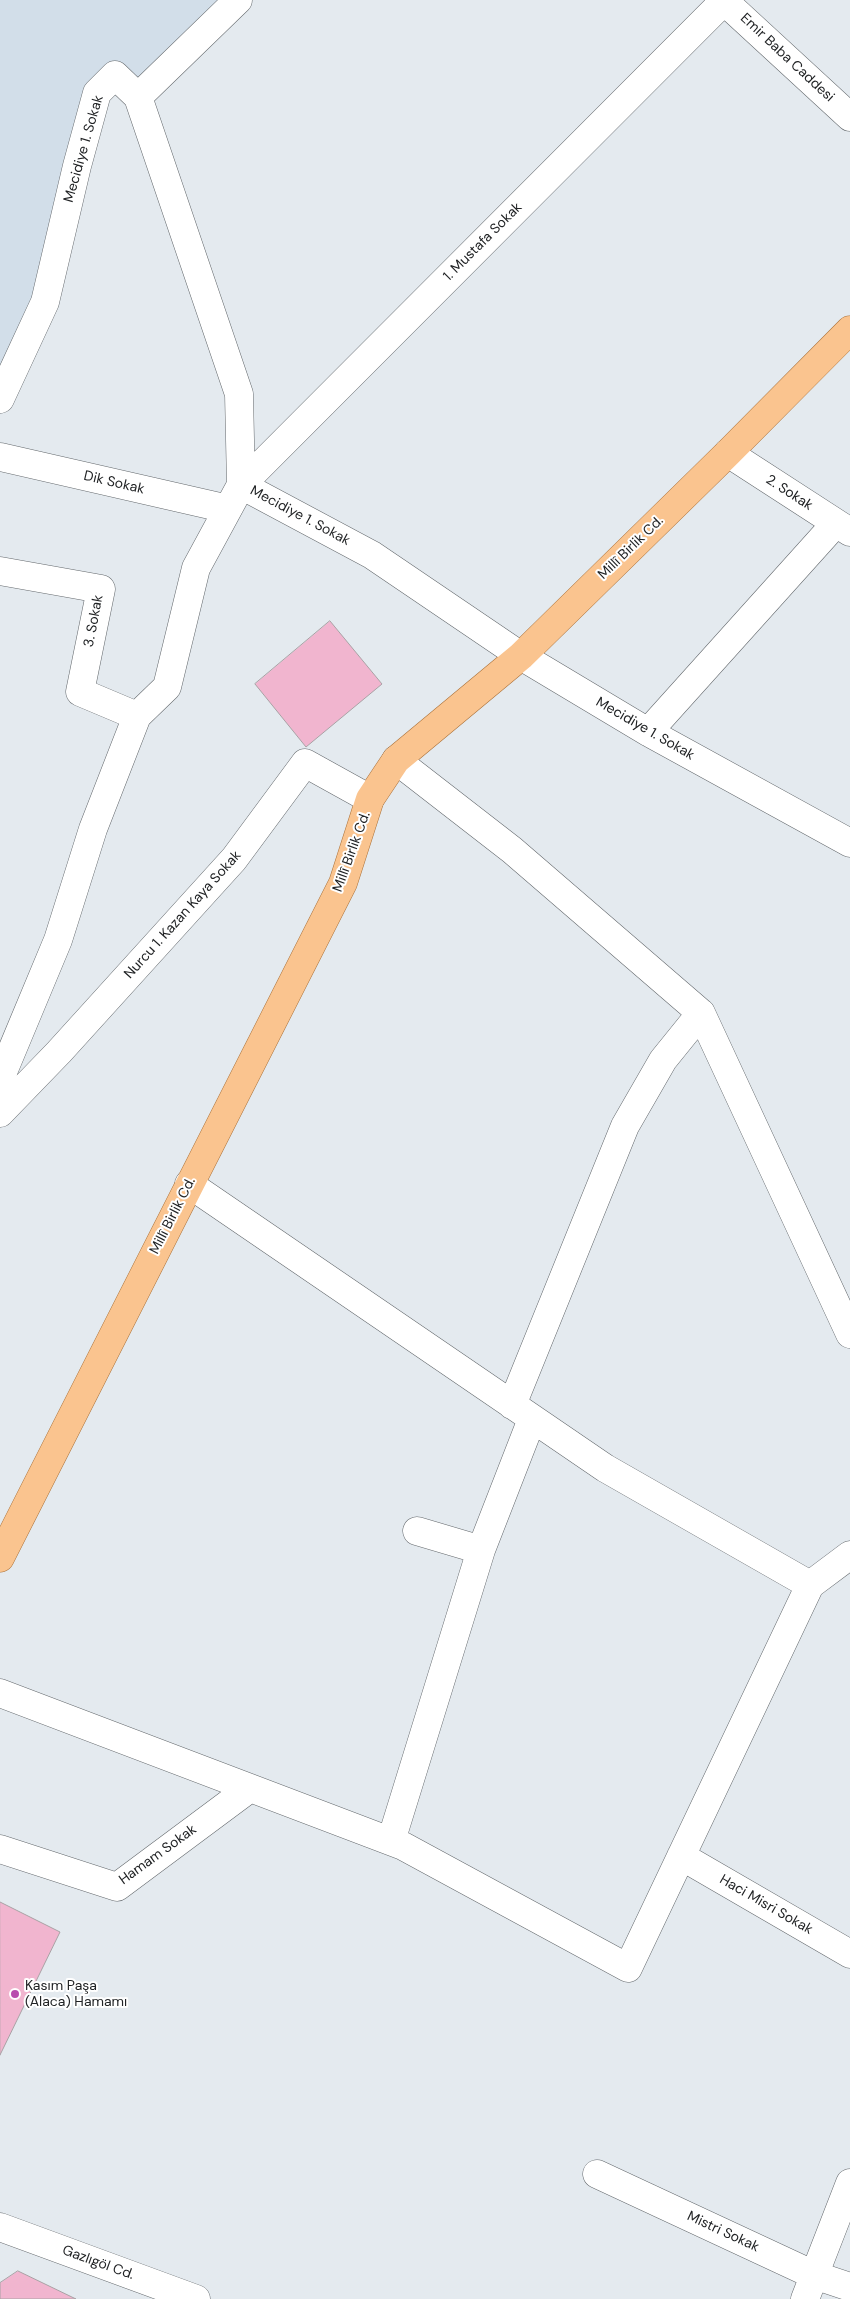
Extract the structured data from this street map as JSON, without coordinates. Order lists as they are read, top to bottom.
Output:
{
  "streets": {
    "main road": ["Millî Birlik Cd."],
    "street": [
      "Emir Baba Caddesi",
      "Mecidiye 1. Sokak",
      "1. Mustafa Sokak",
      "Dik Sokak",
      "2. Sokak",
      "3. Sokak",
      "Nurcu 1. Kazan Kaya Sokak",
      "Hamam Sokak",
      "Haci Misri Sokak",
      "Mistri Sokak",
      "Gazlıgöl Cd."
    ]
  },
  "crossings": [
    ["Emir Baba Caddesi", "1. Mustafa Sokak"],
    ["Mecidiye 1. Sokak", "1. Mustafa Sokak"],
    ["Mecidiye 1. Sokak", "Millî Birlik Cd."],
    ["2. Sokak", "Millî Birlik Cd."],
    ["Millî Birlik Cd.", "Nurcu 1. Kazan Kaya Sokak"]
  ],
  "places": ["Kasım Paşa (Alaca) Hamamı"]
}
